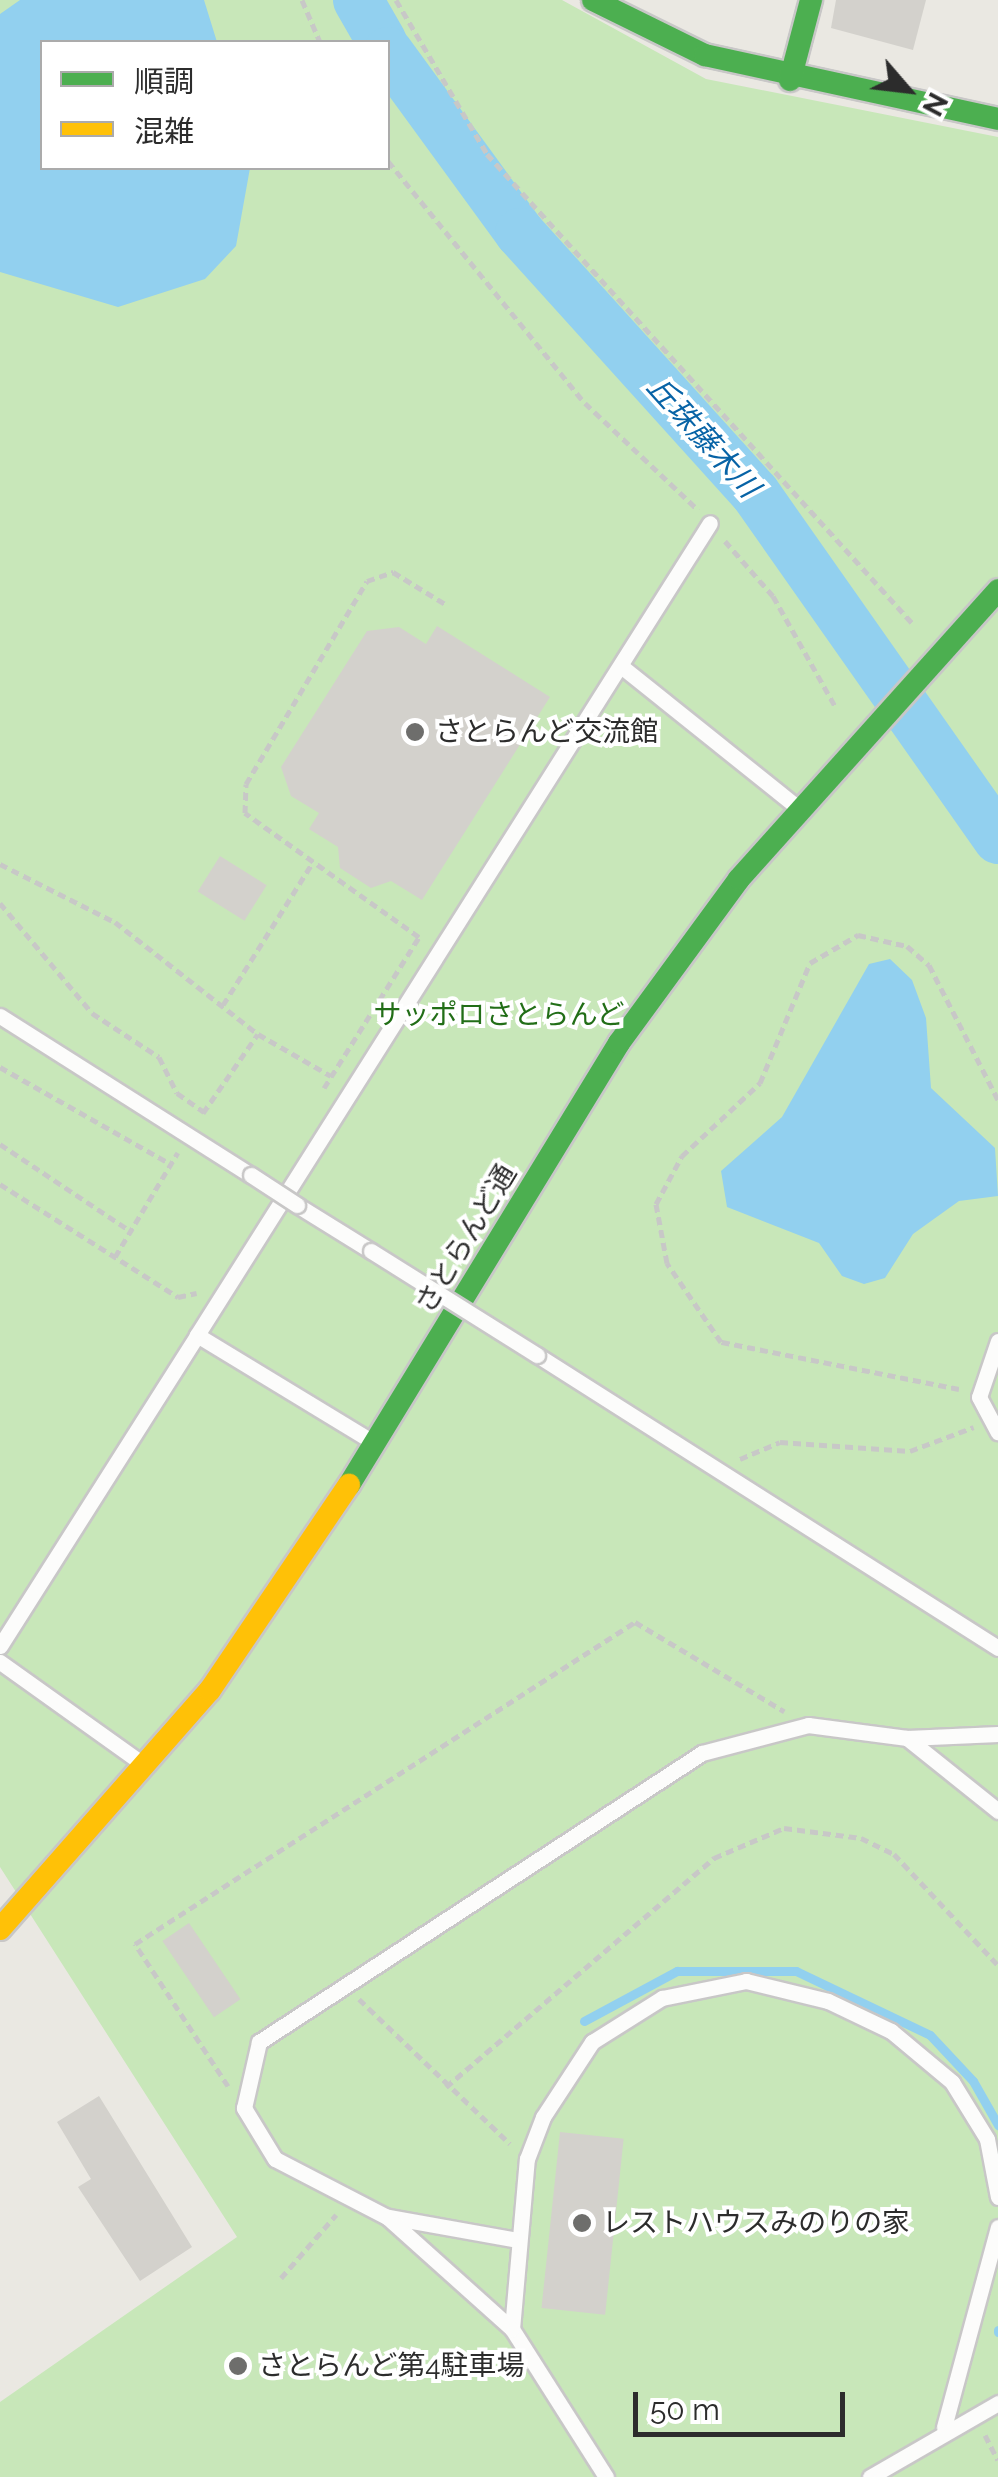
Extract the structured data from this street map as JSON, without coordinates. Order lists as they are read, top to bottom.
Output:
{
  "streets": {
    "street": ["さとらんど通"]
  },
  "water": ["丘珠藤木川"],
  "parks": ["サッポロさとらんど"],
  "places": ["さとらんど交流館", "レストハウスみのりの家", "さとらんど第4駐車場"],
  "legend": ["順調", "混雑"],
  "scale_bar": "50 m",
  "north": "bottom right"
}
